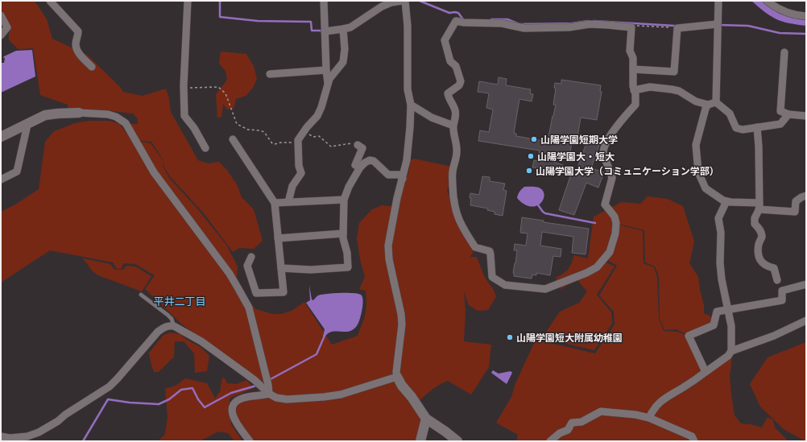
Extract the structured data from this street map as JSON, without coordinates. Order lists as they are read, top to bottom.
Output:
{
  "districts": ["平井二丁目"],
  "places": [
    "山陽学園短期大学",
    "山陽学園大・短大",
    "山陽学園大学（コミュニケーション学部）",
    "山陽学園短大附属幼稚園"
  ]
}
